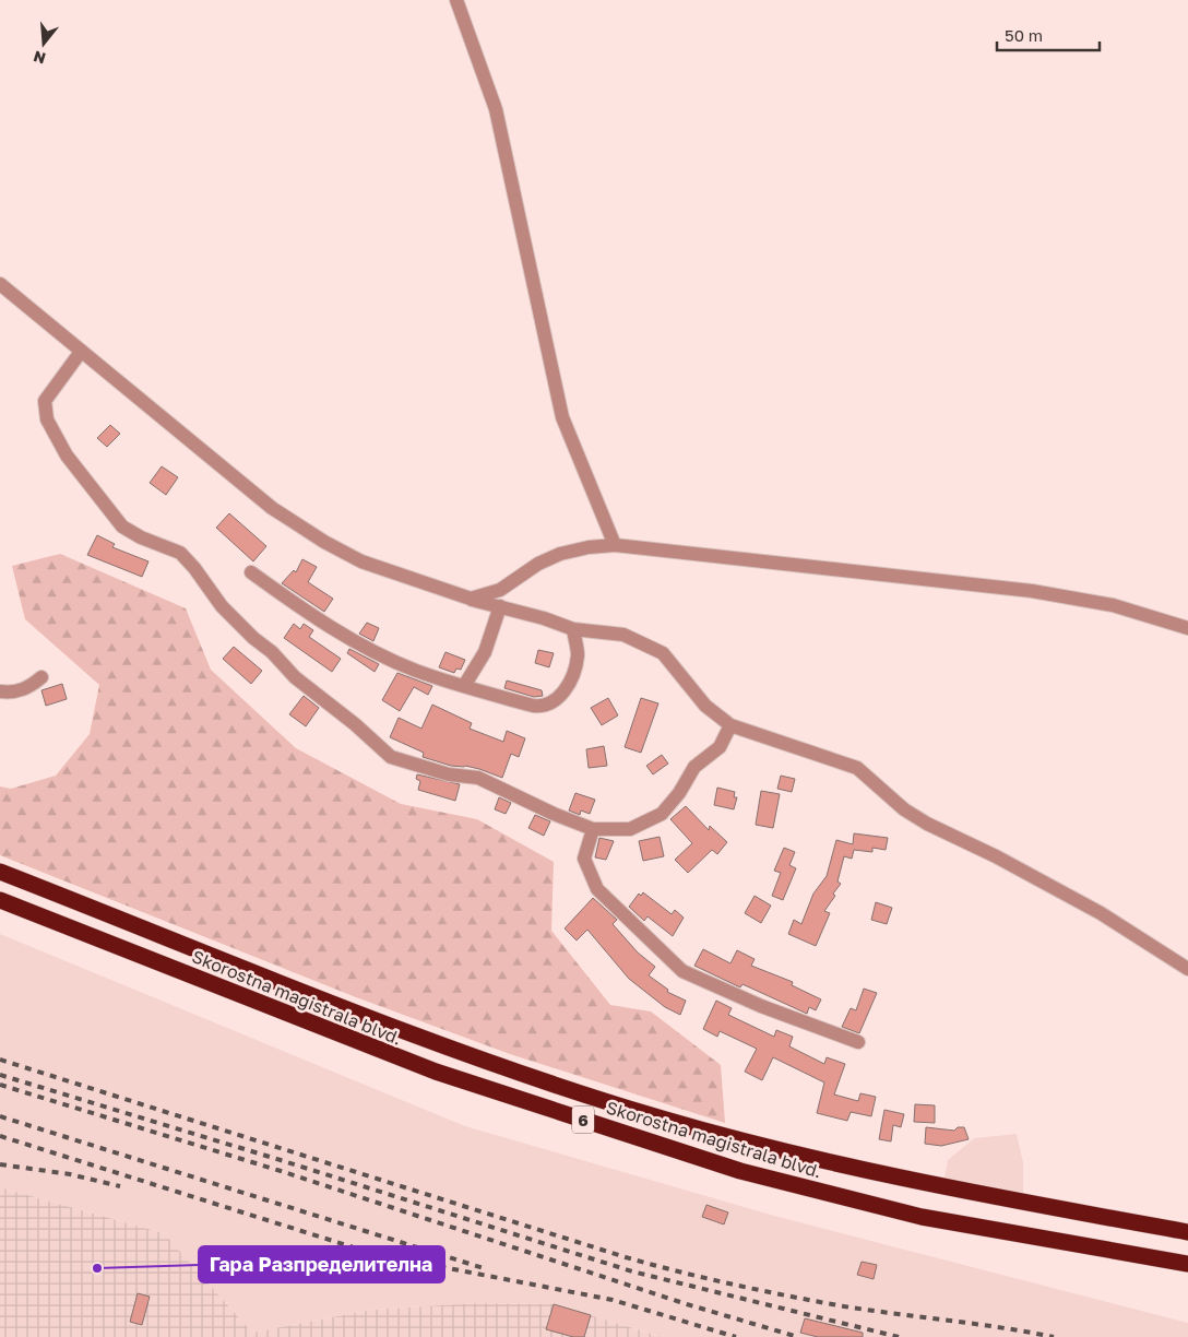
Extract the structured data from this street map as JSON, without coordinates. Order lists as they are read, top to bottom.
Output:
{
  "streets": {
    "highway": ["Skorostna magistrala blvd.", "6"]
  },
  "places": ["Гара Разпределителна"],
  "scale_bar": "50 m",
  "north": "bottom"
}
